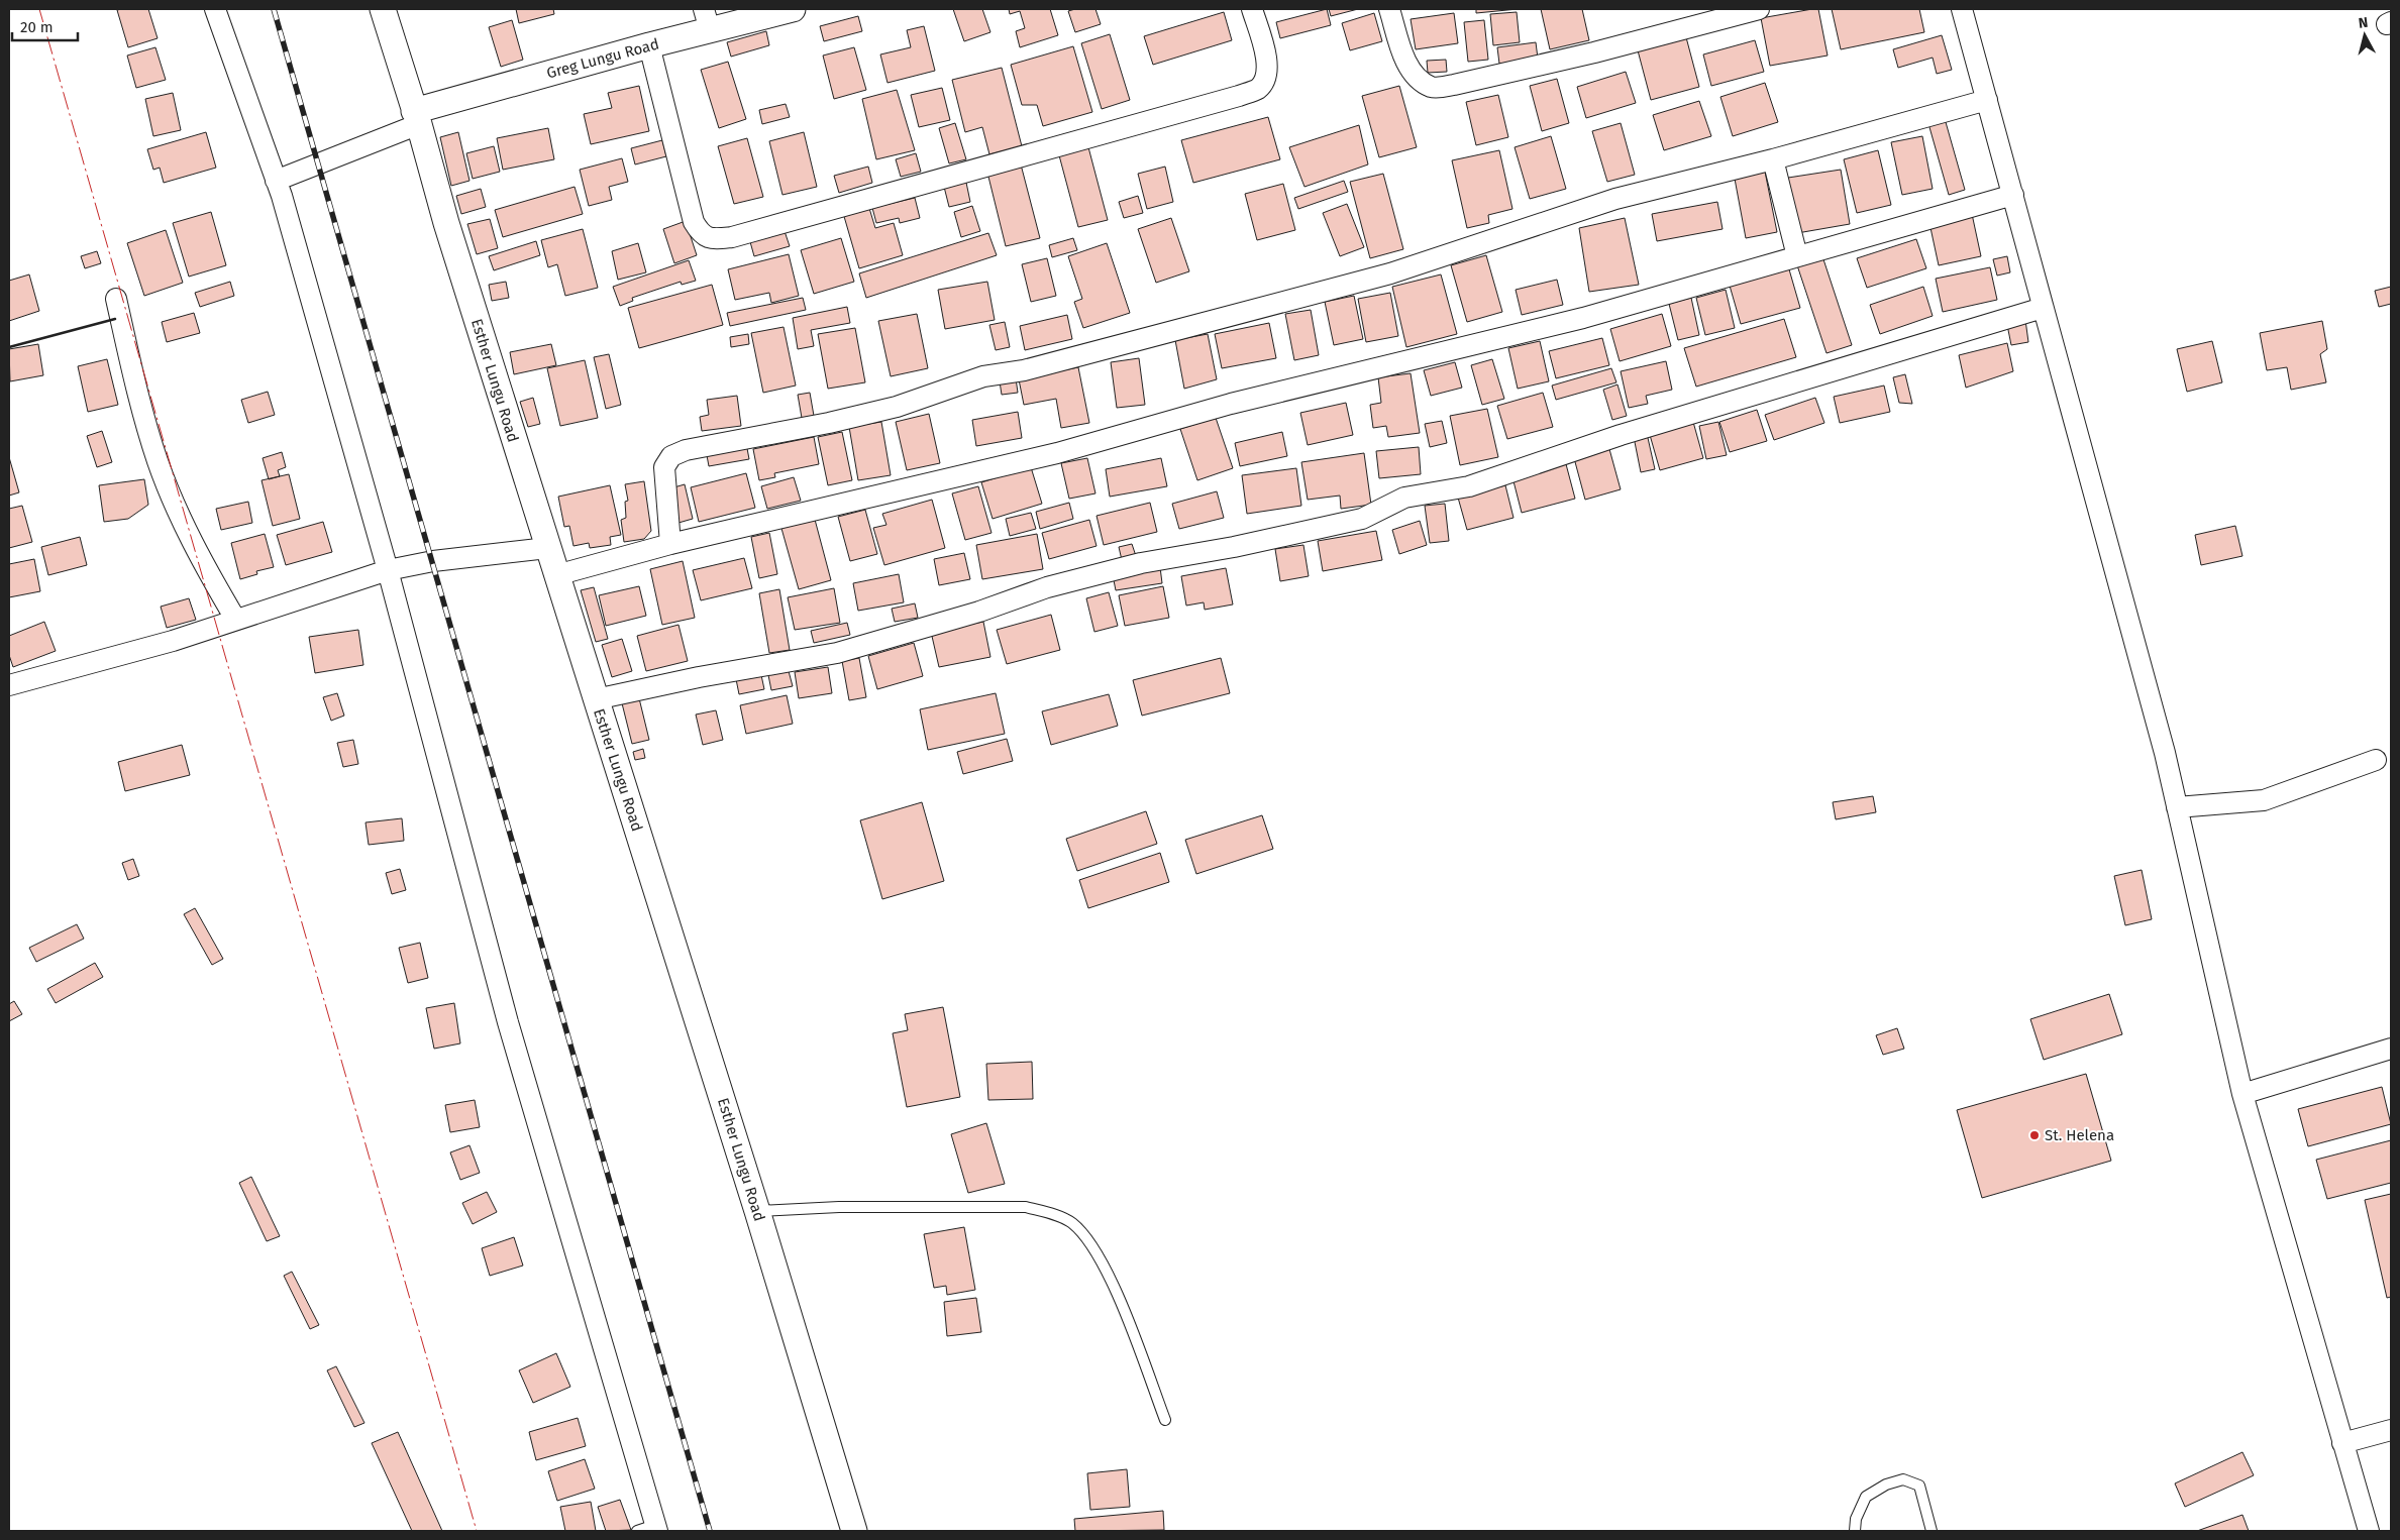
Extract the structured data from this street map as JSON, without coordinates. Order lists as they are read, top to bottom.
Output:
{
  "streets": {
    "street": ["Greg Lungu Road", "Esther Lungu Road"]
  },
  "crossings": [
    ["Greg Lungu Road", "Esther Lungu Road"]
  ],
  "places": ["St. Helena"],
  "scale_bar": "20 m",
  "north": "top"
}
